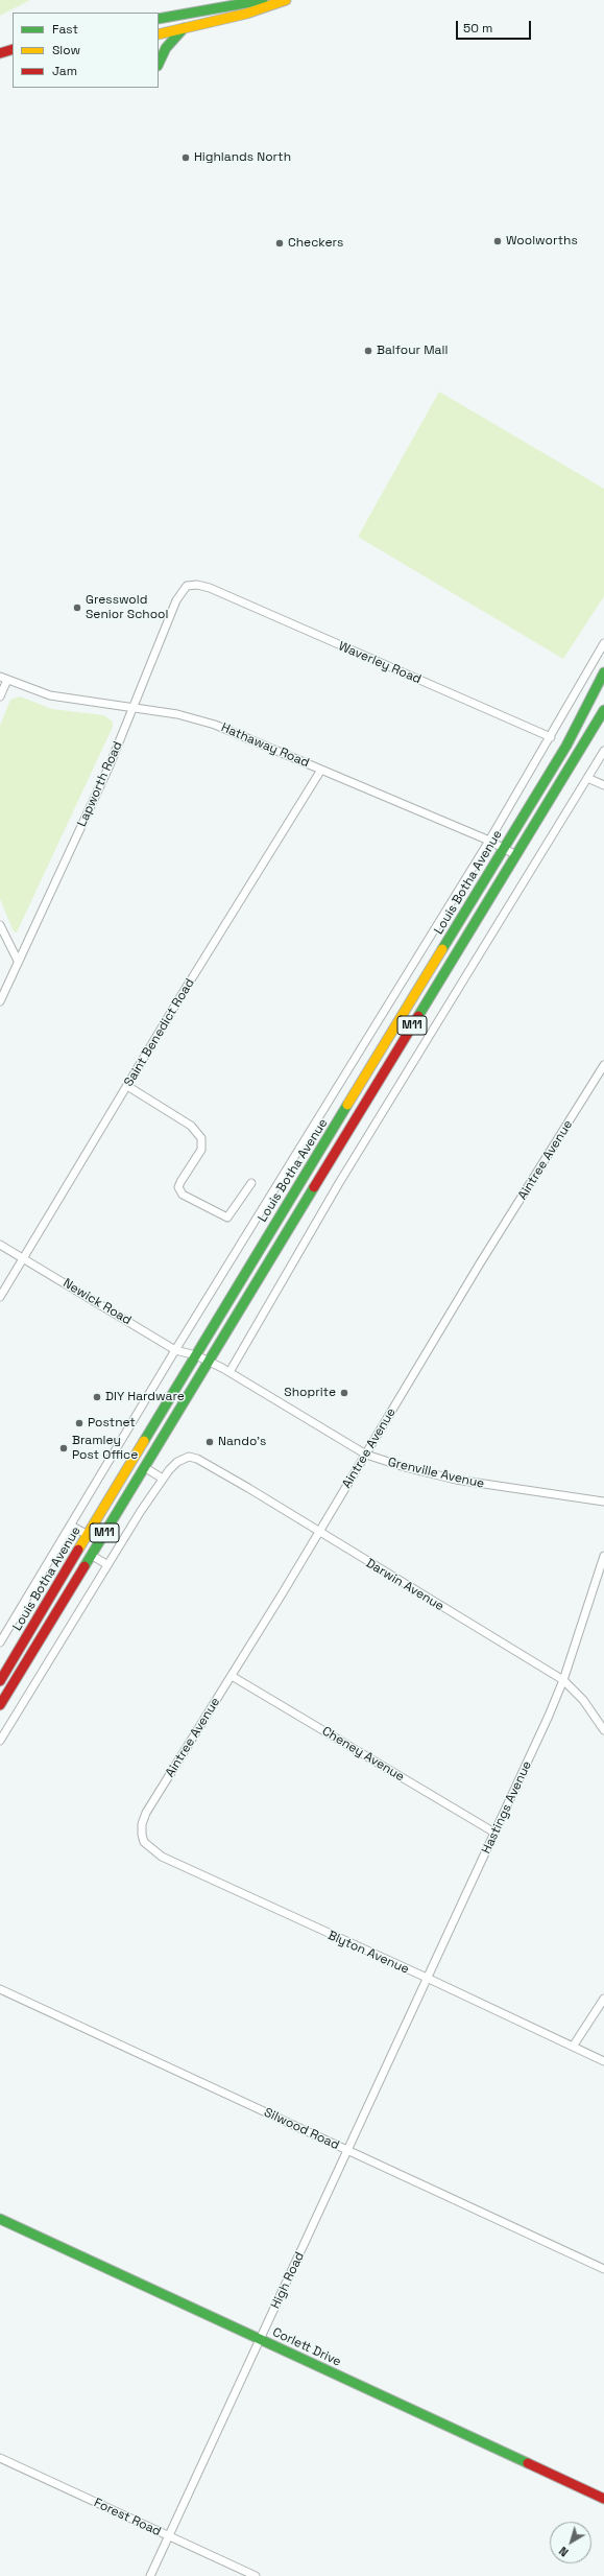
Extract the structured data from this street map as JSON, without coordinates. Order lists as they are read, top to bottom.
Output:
{
  "streets": {
    "main road": ["Louis Botha Avenue", "M11", "Corlett Drive"],
    "street": [
      "Waverley Road",
      "Hathaway Road",
      "Lapworth Road",
      "Saint Benedict Road",
      "Aintree Avenue",
      "Newick Road",
      "Grenville Avenue",
      "Darwin Avenue",
      "Cheney Avenue",
      "Hastings Avenue",
      "Blyton Avenue",
      "Silwood Road",
      "High Road",
      "Forest Road"
    ]
  },
  "crossings": [
    ["Waverley Road", "Lapworth Road"],
    ["Waverley Road", "Louis Botha Avenue"],
    ["Hathaway Road", "Lapworth Road"],
    ["Hathaway Road", "Louis Botha Avenue"],
    ["Hathaway Road", "Saint Benedict Road"],
    ["Louis Botha Avenue", "Newick Road"],
    ["Louis Botha Avenue", "Grenville Avenue"],
    ["Saint Benedict Road", "Newick Road"],
    ["Aintree Avenue", "Grenville Avenue"],
    ["Aintree Avenue", "Darwin Avenue"],
    ["Aintree Avenue", "Cheney Avenue"],
    ["Aintree Avenue", "Blyton Avenue"],
    ["Newick Road", "Grenville Avenue"],
    ["Darwin Avenue", "Hastings Avenue"],
    ["Cheney Avenue", "Hastings Avenue"],
    ["Hastings Avenue", "Blyton Avenue"],
    ["Hastings Avenue", "High Road"],
    ["Silwood Road", "High Road"],
    ["High Road", "Corlett Drive"],
    ["High Road", "Forest Road"]
  ],
  "places": [
    "Highlands North",
    "Woolworths",
    "Checkers",
    "Balfour Mall",
    "Gresswold Senior School",
    "Shoprite",
    "DIY Hardware",
    "Postnet",
    "Nando's",
    "Bramley Post Office"
  ],
  "legend": ["Fast", "Slow", "Jam"],
  "scale_bar": "50 m",
  "north": "bottom left"
}
